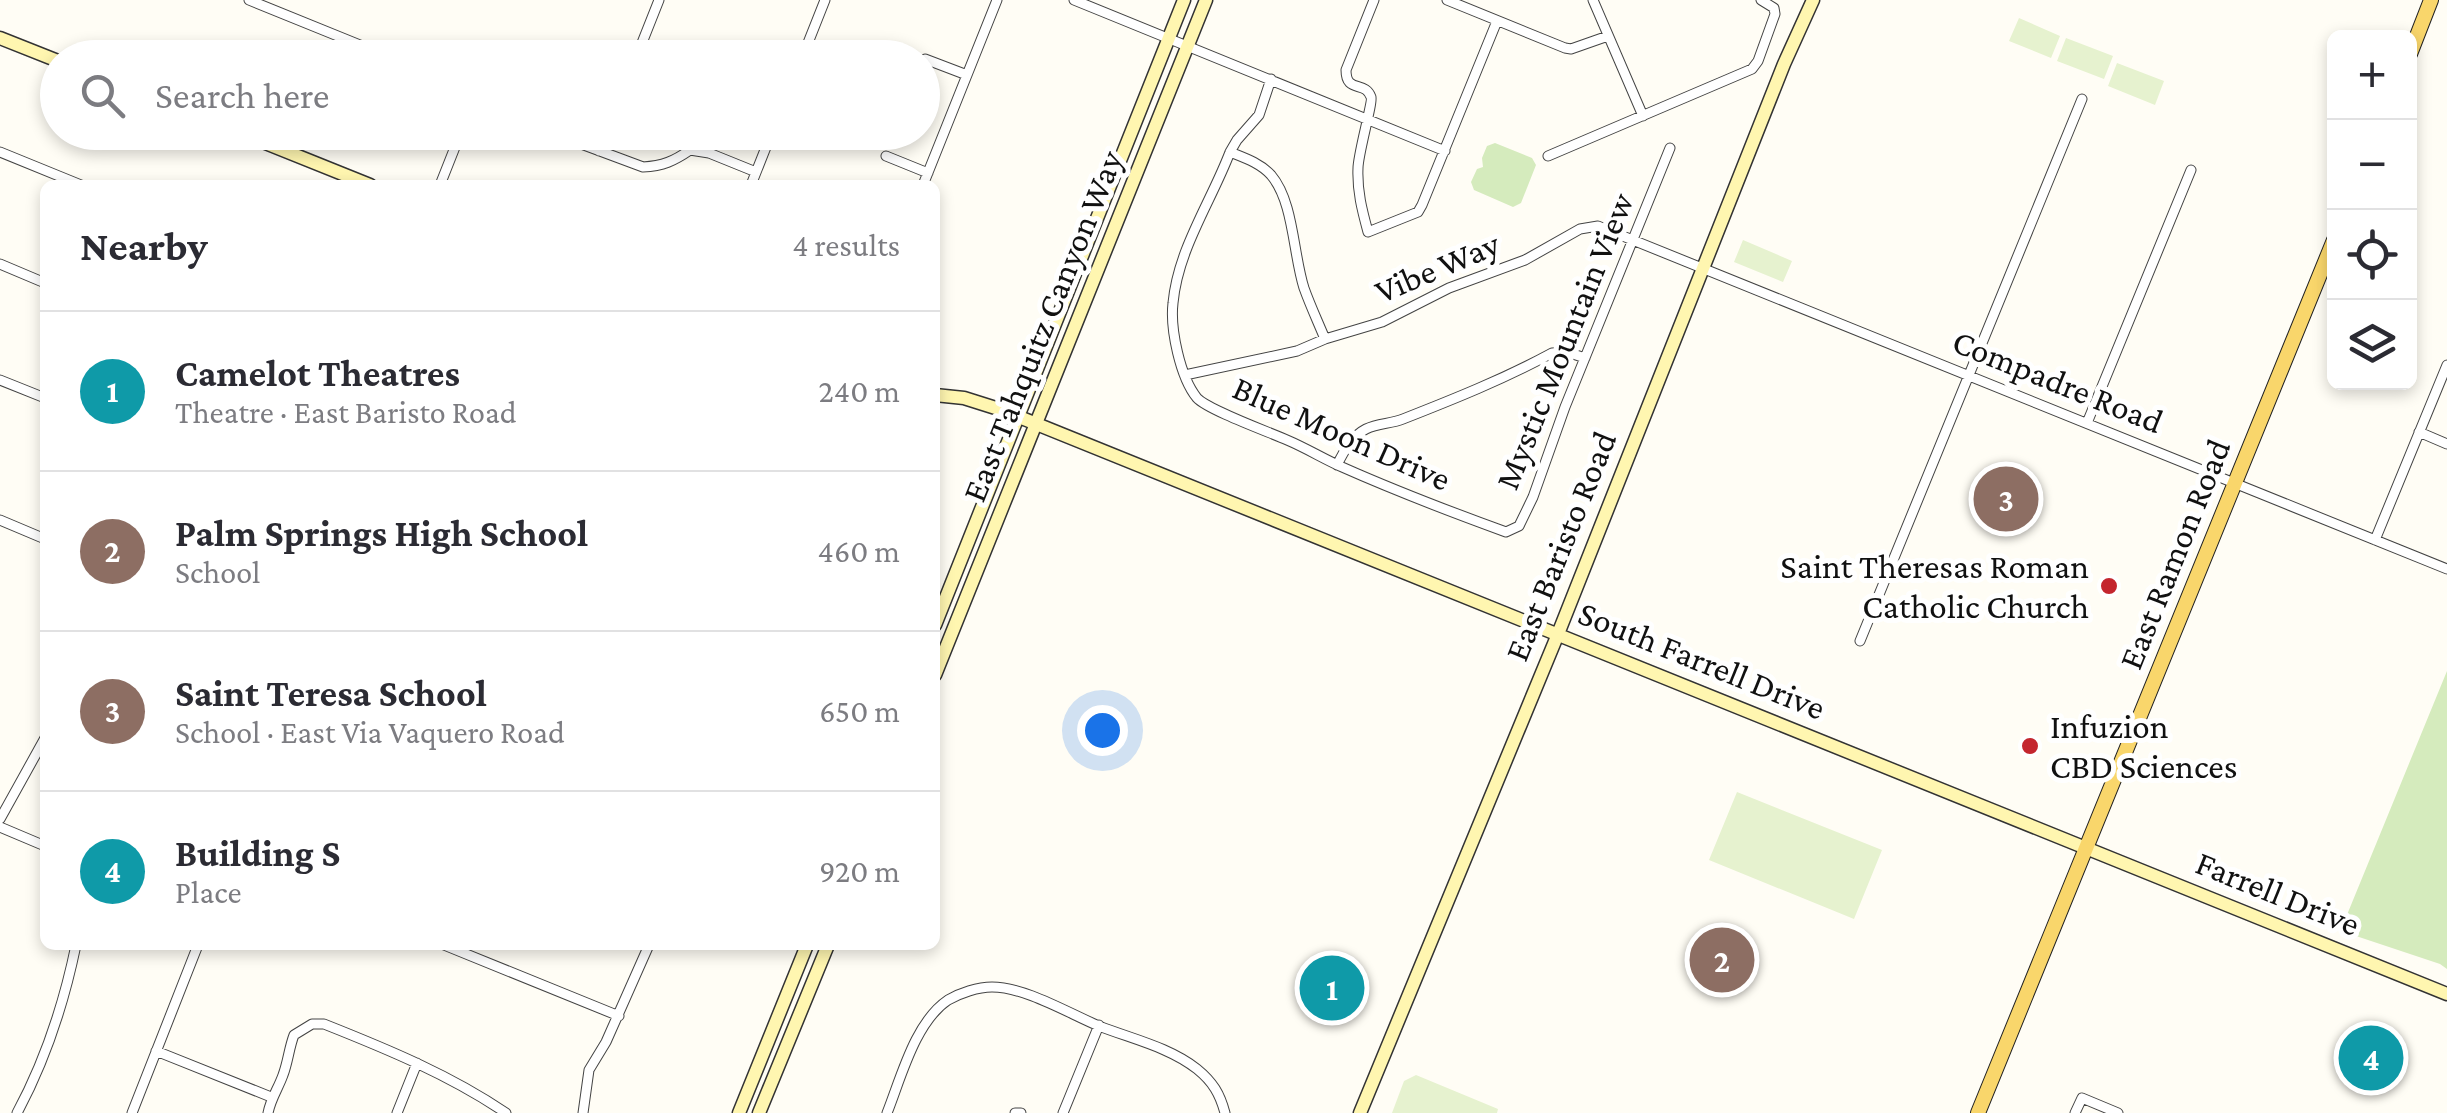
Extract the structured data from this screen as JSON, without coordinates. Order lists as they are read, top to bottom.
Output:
{
  "streets": {
    "main road": ["East Ramon Road"],
    "street": [
      "Vibe Way",
      "East Tahquitz Canyon Way",
      "Mystic Mountain View",
      "Compadre Road",
      "Blue Moon Drive",
      "East Baristo Road",
      "South Farrell Drive",
      "Farrell Drive"
    ]
  },
  "crossings": [
    ["Vibe Way", "Mystic Mountain View"],
    ["Vibe Way", "Compadre Road"],
    ["Vibe Way", "Blue Moon Drive"],
    ["Vibe Way", "East Baristo Road"],
    ["East Tahquitz Canyon Way", "South Farrell Drive"],
    ["Mystic Mountain View", "Blue Moon Drive"],
    ["Compadre Road", "East Baristo Road"],
    ["Compadre Road", "East Ramon Road"],
    ["East Baristo Road", "South Farrell Drive"],
    ["East Ramon Road", "South Farrell Drive"],
    ["East Ramon Road", "Farrell Drive"],
    ["South Farrell Drive", "Farrell Drive"]
  ],
  "places": ["Saint Theresas Roman Catholic Church", "Infuzion CBD Sciences"],
  "page": {
    "map_buttons": ["+", "−"],
    "search": "Search here",
    "heading": ["Nearby", "4 results"],
    "list": [
      {
        "mark": "1",
        "name": "Camelot Theatres",
        "note": "Theatre · East Baristo Road",
        "value": "240 m"
      },
      {
        "mark": "2",
        "name": "Palm Springs High School",
        "note": "School",
        "value": "460 m"
      },
      {
        "mark": "3",
        "name": "Saint Teresa School",
        "note": "School · East Via Vaquero Road",
        "value": "650 m"
      },
      {
        "mark": "4",
        "name": "Building S",
        "note": "Place",
        "value": "920 m"
      }
    ],
    "pins": [
      "3",
      "2",
      "1",
      "4"
    ]
  }
}
